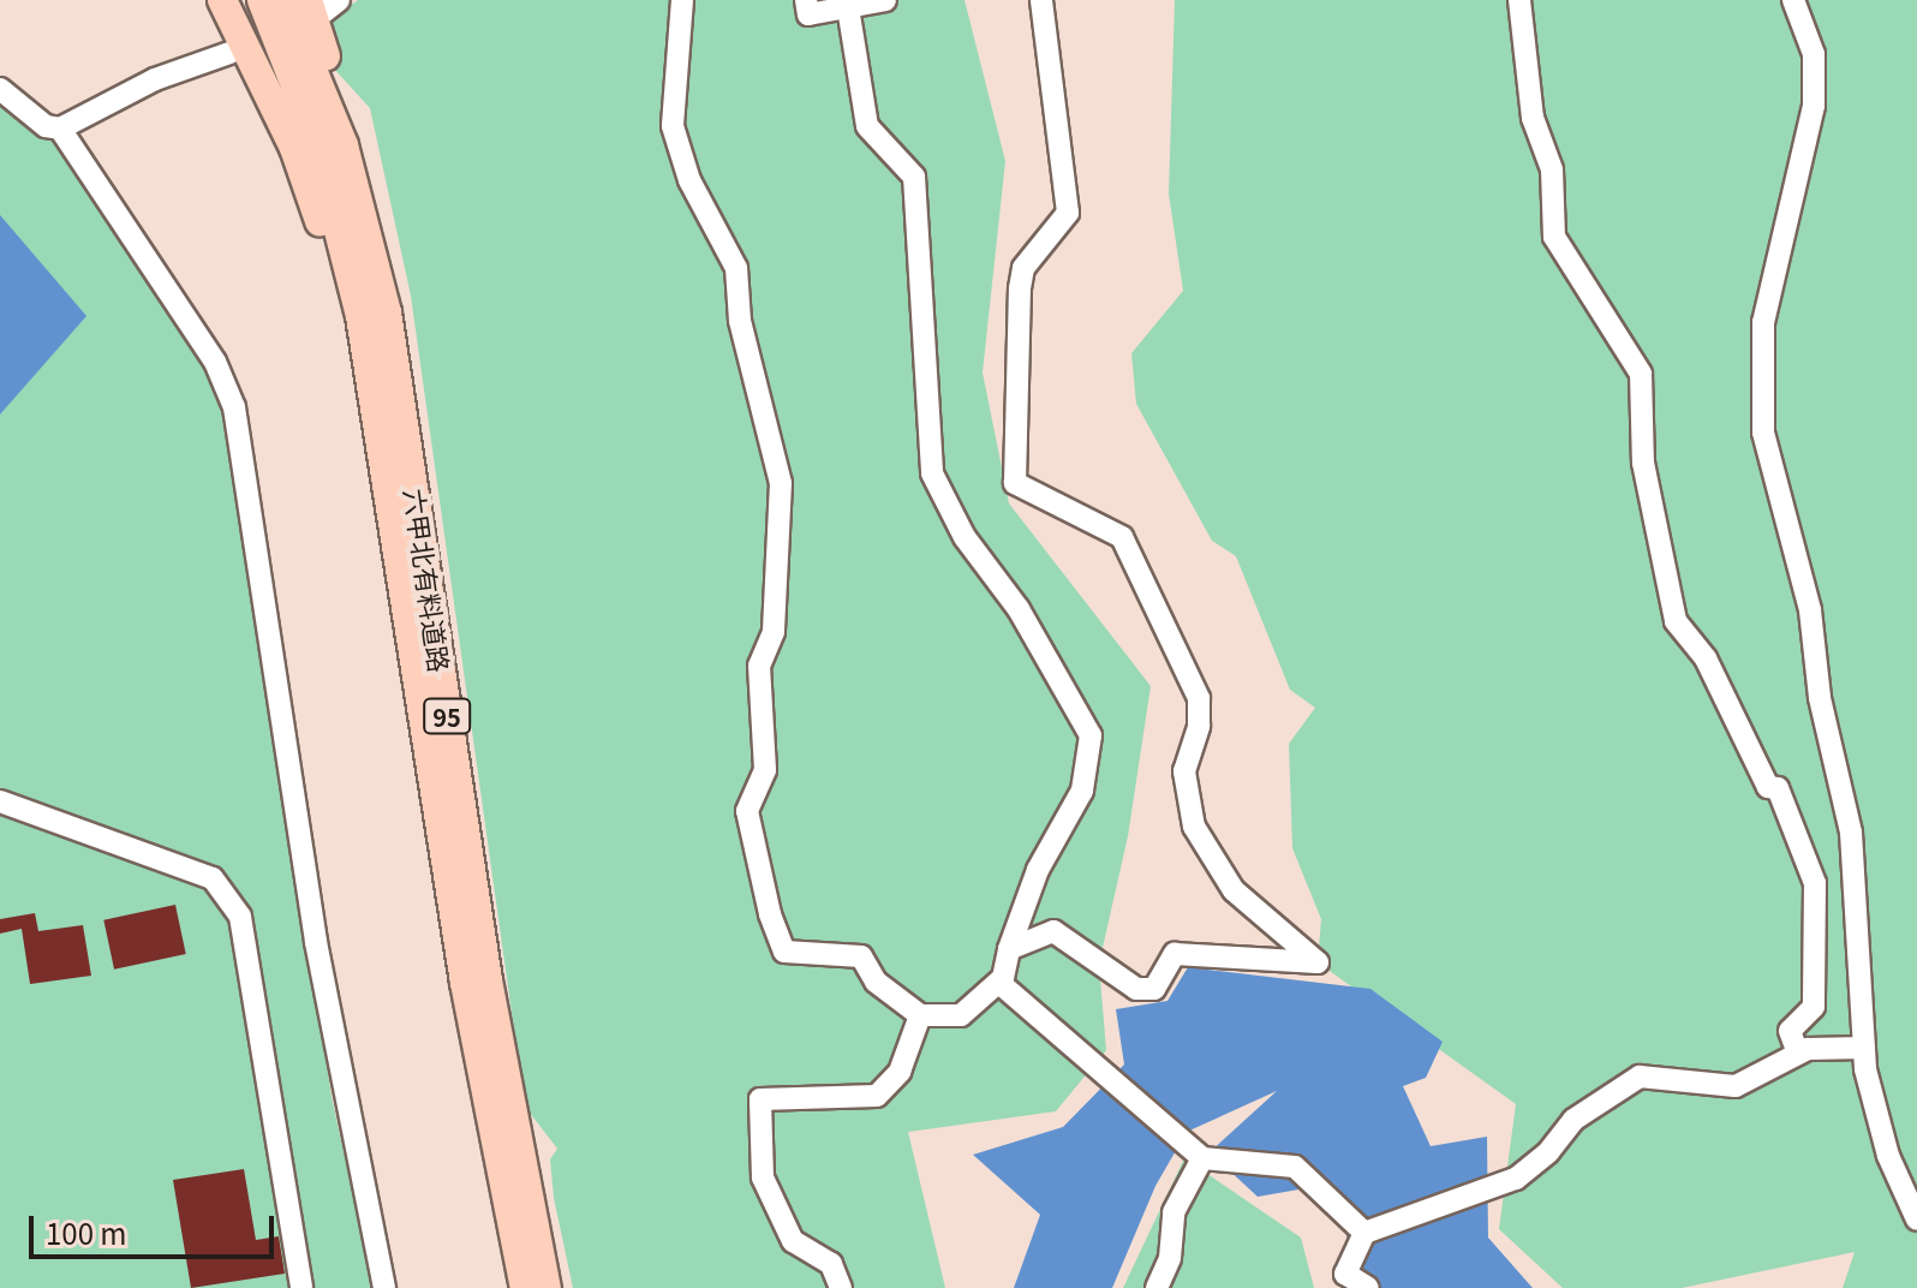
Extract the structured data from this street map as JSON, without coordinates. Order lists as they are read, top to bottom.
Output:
{
  "streets": {
    "main road": ["六甲北有料道路", "95"]
  },
  "scale_bar": "100 m"
}
